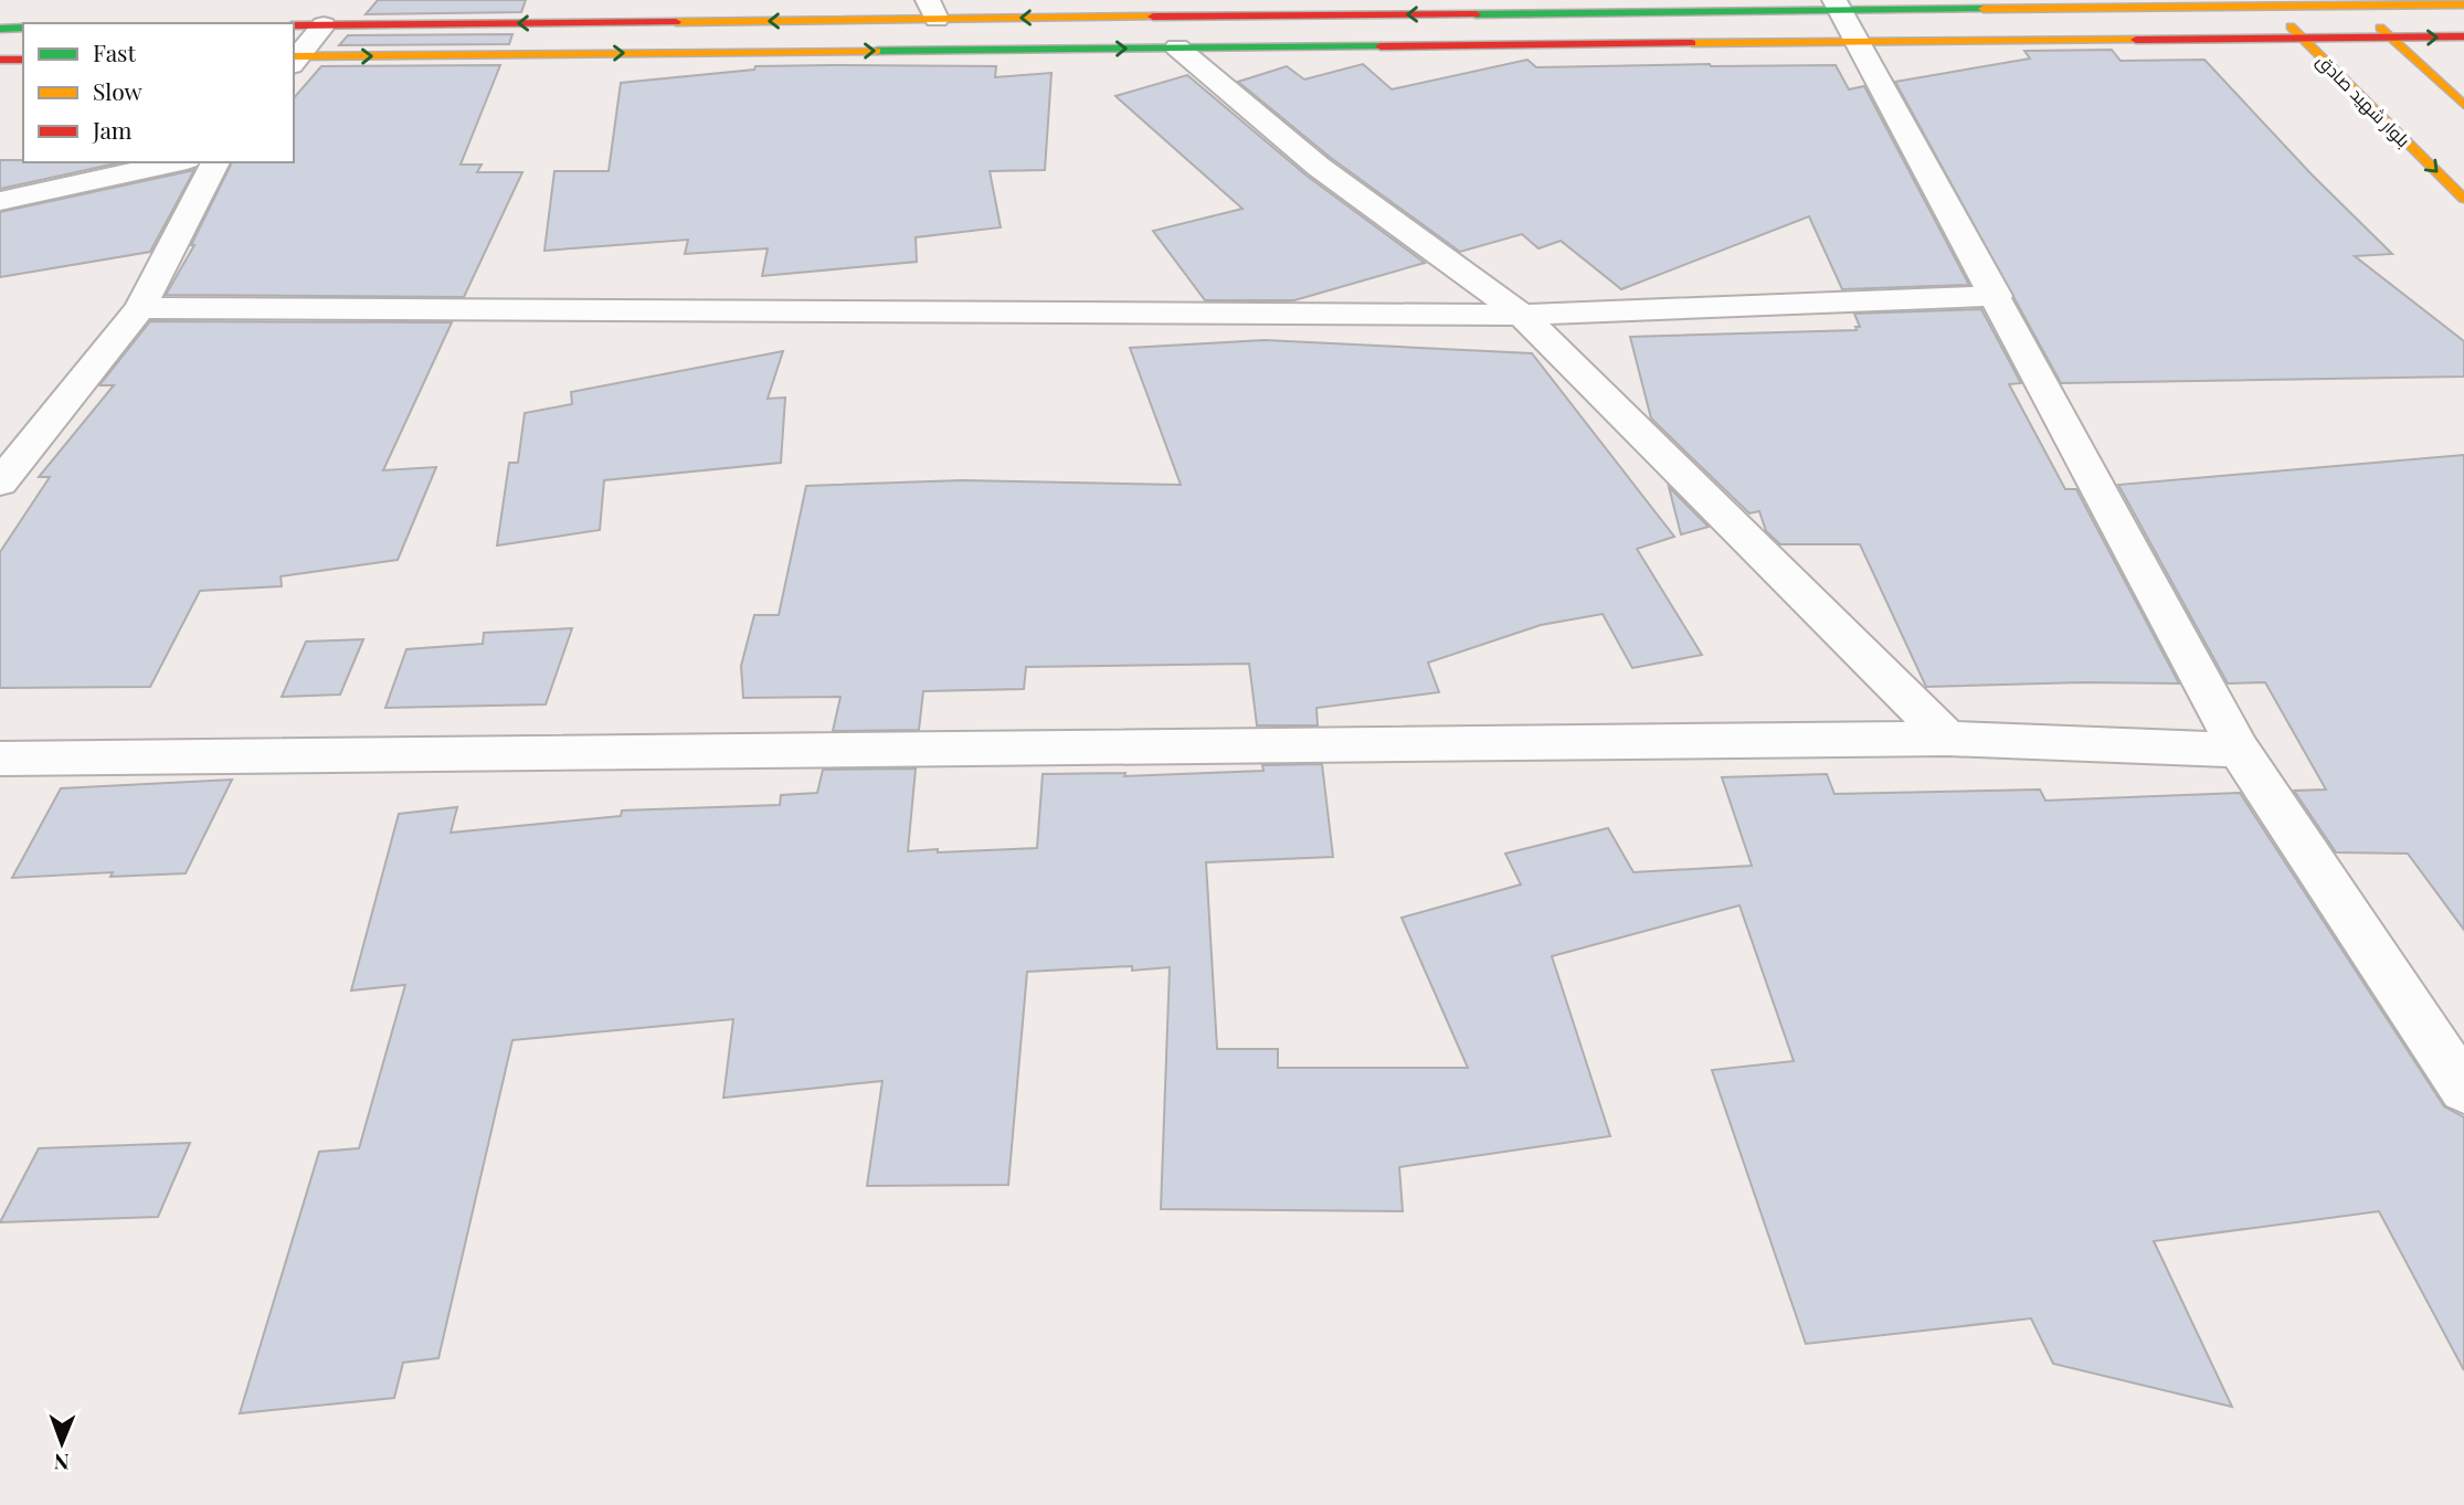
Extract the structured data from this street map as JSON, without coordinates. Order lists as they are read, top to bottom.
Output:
{
  "streets": {
    "street": ["بلوار شهید صادق"]
  },
  "legend": ["Fast", "Slow", "Jam"],
  "north": "bottom"
}
